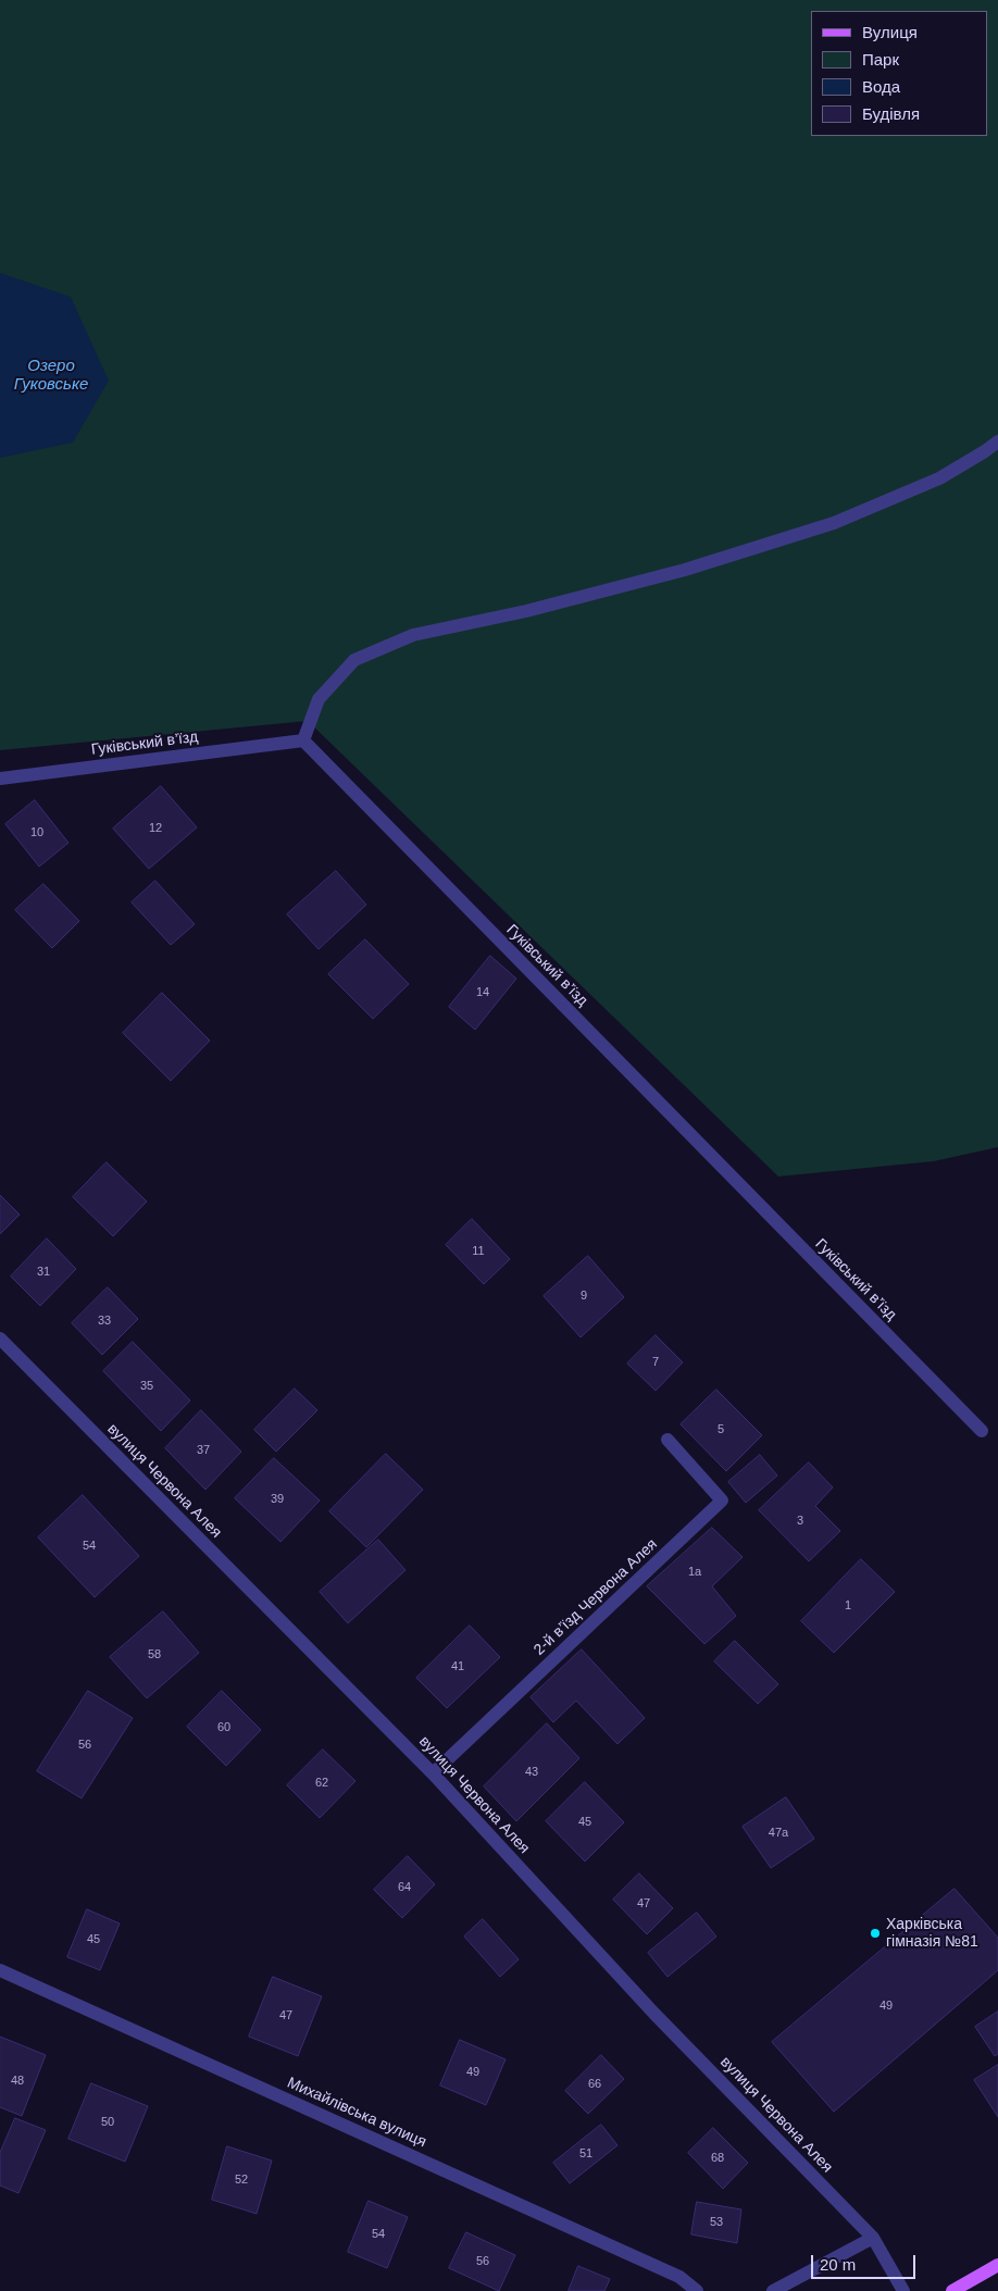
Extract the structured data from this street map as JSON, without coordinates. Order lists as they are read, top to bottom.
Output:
{
  "streets": {
    "street": [
      "Гуківський в’їзд",
      "вулиця Червона Алея",
      "2-й в’їзд Червона Алея",
      "Михайлівська вулиця"
    ]
  },
  "crossings": [
    ["вулиця Червона Алея", "2-й в’їзд Червона Алея"]
  ],
  "water": ["Озеро Гуковське"],
  "places": ["Харківська гімназія №81"],
  "house_numbers": [
    "12",
    "10",
    "14",
    "11",
    "31",
    "9",
    "33",
    "7",
    "35",
    "5",
    "37",
    "39",
    "3",
    "54",
    "1а",
    "1",
    "58",
    "41",
    "60",
    "56",
    "43",
    "62",
    "45",
    "47а",
    "64",
    "47",
    "45",
    "49",
    "47",
    "49",
    "48",
    "66",
    "50",
    "51",
    "68",
    "52",
    "53",
    "54",
    "56"
  ],
  "legend": [
    "Вулиця",
    "Парк",
    "Вода",
    "Будівля"
  ],
  "scale_bar": "20 m"
}
